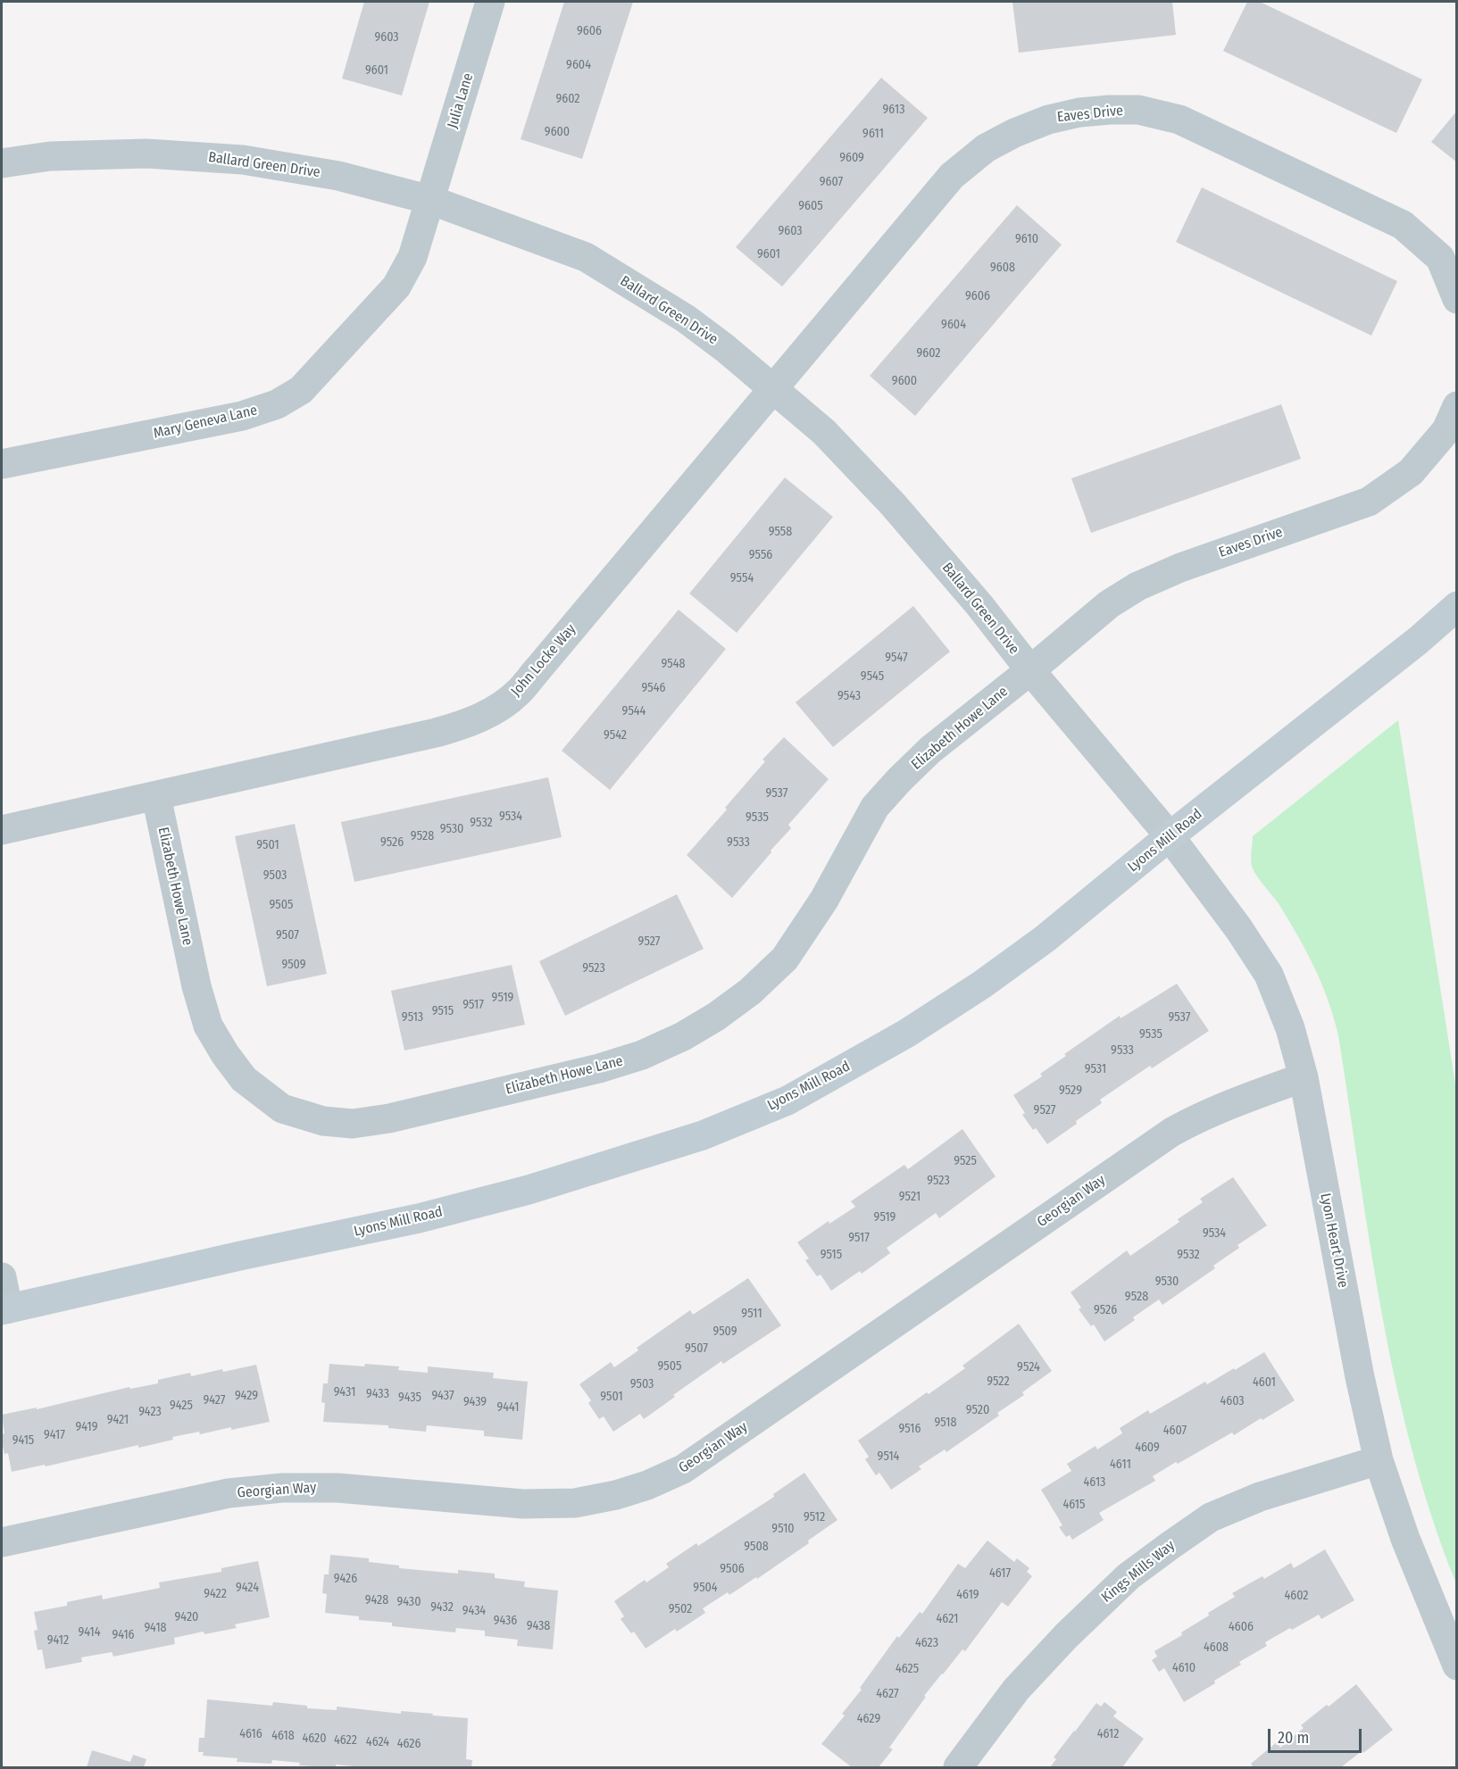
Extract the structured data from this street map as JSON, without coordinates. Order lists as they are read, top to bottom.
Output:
{
  "streets": {
    "main road": ["Lyons Mill Road"],
    "street": [
      "Julia Lane",
      "Eaves Drive",
      "Ballard Green Drive",
      "Mary Geneva Lane",
      "John Locke Way",
      "Elizabeth Howe Lane",
      "Georgian Way",
      "Lyon Heart Drive",
      "Kings Mills Way"
    ]
  },
  "crossings": [
    ["Julia Lane", "Ballard Green Drive"],
    ["Julia Lane", "Mary Geneva Lane"],
    ["Eaves Drive", "Ballard Green Drive"],
    ["Eaves Drive", "John Locke Way"],
    ["Eaves Drive", "Elizabeth Howe Lane"],
    ["Ballard Green Drive", "Mary Geneva Lane"],
    ["Ballard Green Drive", "John Locke Way"],
    ["Ballard Green Drive", "Elizabeth Howe Lane"],
    ["Ballard Green Drive", "Lyons Mill Road"],
    ["Ballard Green Drive", "Lyon Heart Drive"],
    ["John Locke Way", "Elizabeth Howe Lane"],
    ["Lyons Mill Road", "Lyon Heart Drive"],
    ["Georgian Way", "Lyon Heart Drive"],
    ["Lyon Heart Drive", "Kings Mills Way"]
  ],
  "house_numbers": [
    "9606",
    "9603",
    "9604",
    "9601",
    "9602",
    "9613",
    "9600",
    "9611",
    "9609",
    "9607",
    "9605",
    "9603",
    "9610",
    "9601",
    "9608",
    "9606",
    "9604",
    "9602",
    "9600",
    "9558",
    "9556",
    "9554",
    "9547",
    "9548",
    "9545",
    "9546",
    "9543",
    "9544",
    "9542",
    "9537",
    "9534",
    "9535",
    "9532",
    "9530",
    "9528",
    "9526",
    "9533",
    "9501",
    "9503",
    "9505",
    "9507",
    "9527",
    "9509",
    "9523",
    "9519",
    "9517",
    "9515",
    "9513",
    "9537",
    "9535",
    "9533",
    "9531",
    "9529",
    "9527",
    "9525",
    "9523",
    "9521",
    "9519",
    "9534",
    "9517",
    "9515",
    "9532",
    "9530",
    "9528",
    "9526",
    "9511",
    "9509",
    "9507",
    "9505",
    "9524",
    "9522",
    "4601",
    "9503",
    "9431",
    "9433",
    "9429",
    "9437",
    "9501",
    "9435",
    "9427",
    "4603",
    "9439",
    "9425",
    "9441",
    "9520",
    "9423",
    "9421",
    "9518",
    "9419",
    "9516",
    "4607",
    "9417",
    "9415",
    "4609",
    "9514",
    "4611",
    "4613",
    "4615",
    "9512",
    "9510",
    "9508",
    "9506",
    "4617",
    "9426",
    "9424",
    "9504",
    "9422",
    "4619",
    "4602",
    "9428",
    "9430",
    "9432",
    "9502",
    "9434",
    "9420",
    "4621",
    "9436",
    "9438",
    "4606",
    "9418",
    "9414",
    "9416",
    "9412",
    "4623",
    "4608",
    "4610",
    "4625",
    "4627",
    "4629",
    "4616",
    "4612",
    "4618",
    "4620",
    "4622",
    "4624",
    "4626"
  ],
  "scale_bar": "20 m"
}
